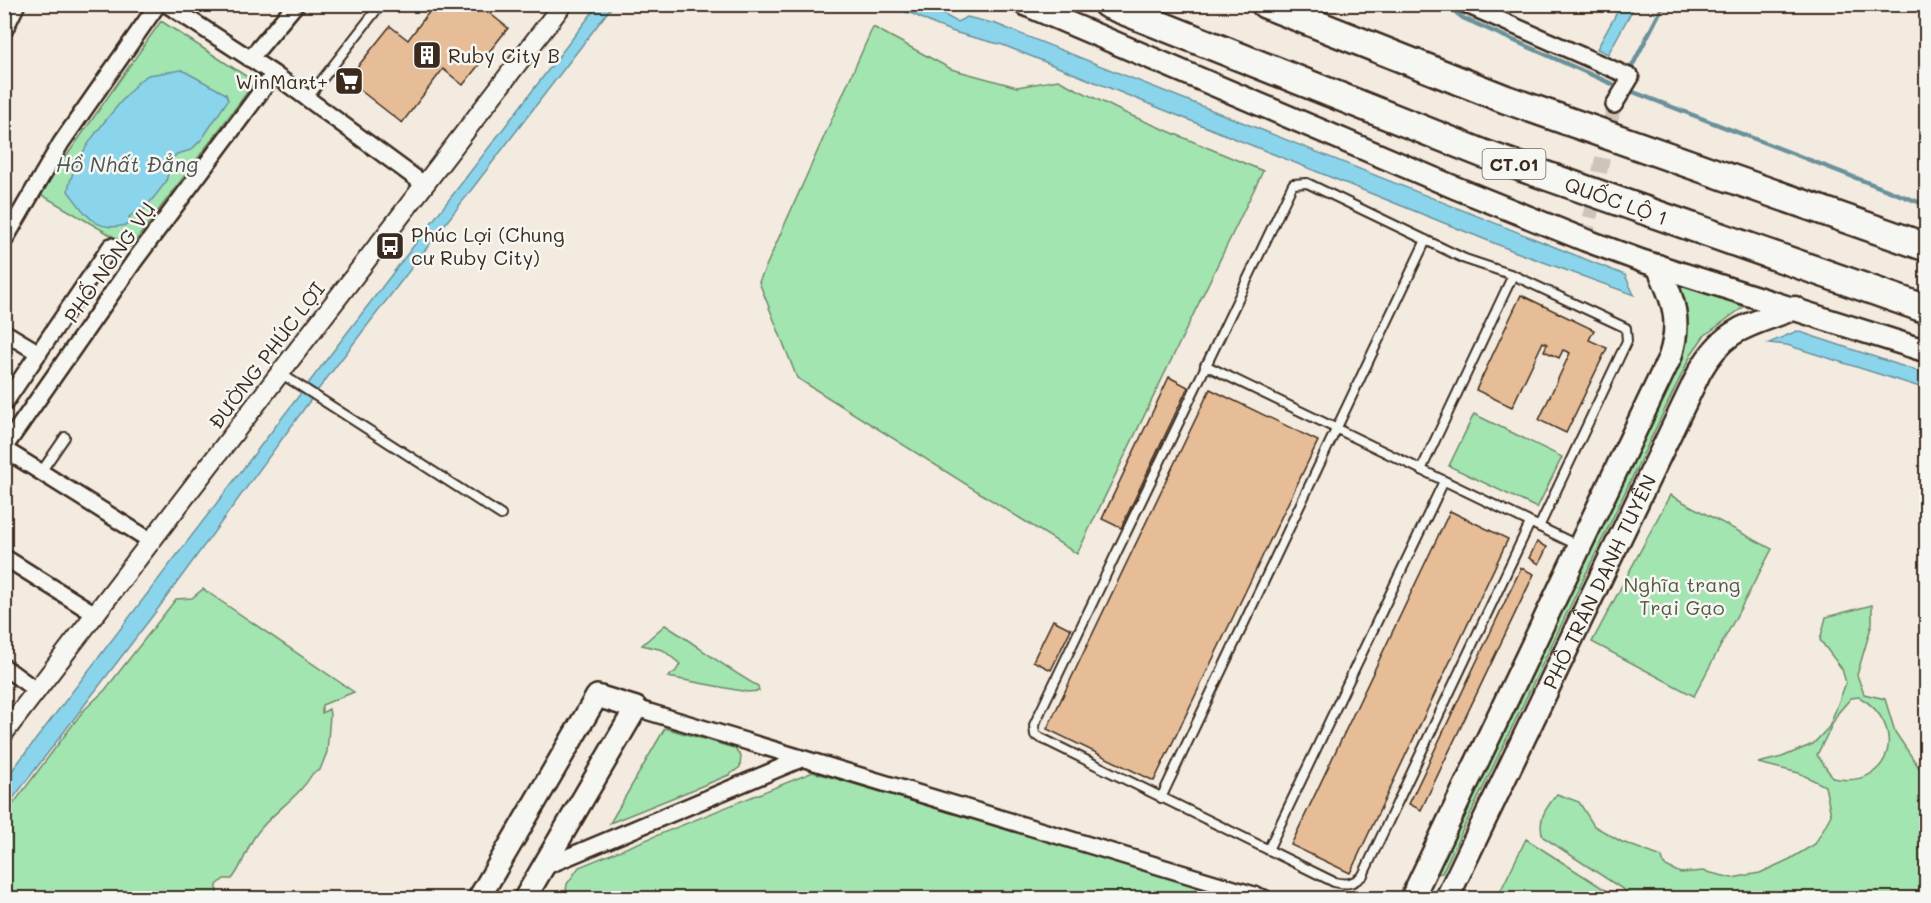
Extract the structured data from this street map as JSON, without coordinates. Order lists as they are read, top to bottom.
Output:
{
  "streets": {
    "highway": ["CT.01", "QUỐC LỘ 1"],
    "main road": ["PHỐ TRẦN DANH TUYÊN"],
    "street": ["PHỐ NÔNG VỤ", "ĐƯỜNG PHÚC LỢI"]
  },
  "water": ["Hồ Nhất Đẳng"],
  "parks": ["Nghĩa trang Trại Gạo"],
  "places": {
    "building": ["Ruby City B"],
    "supermarket": ["WinMart+"],
    "bus stop": ["Phúc Lợi (Chung cư Ruby City)"]
  }
}
